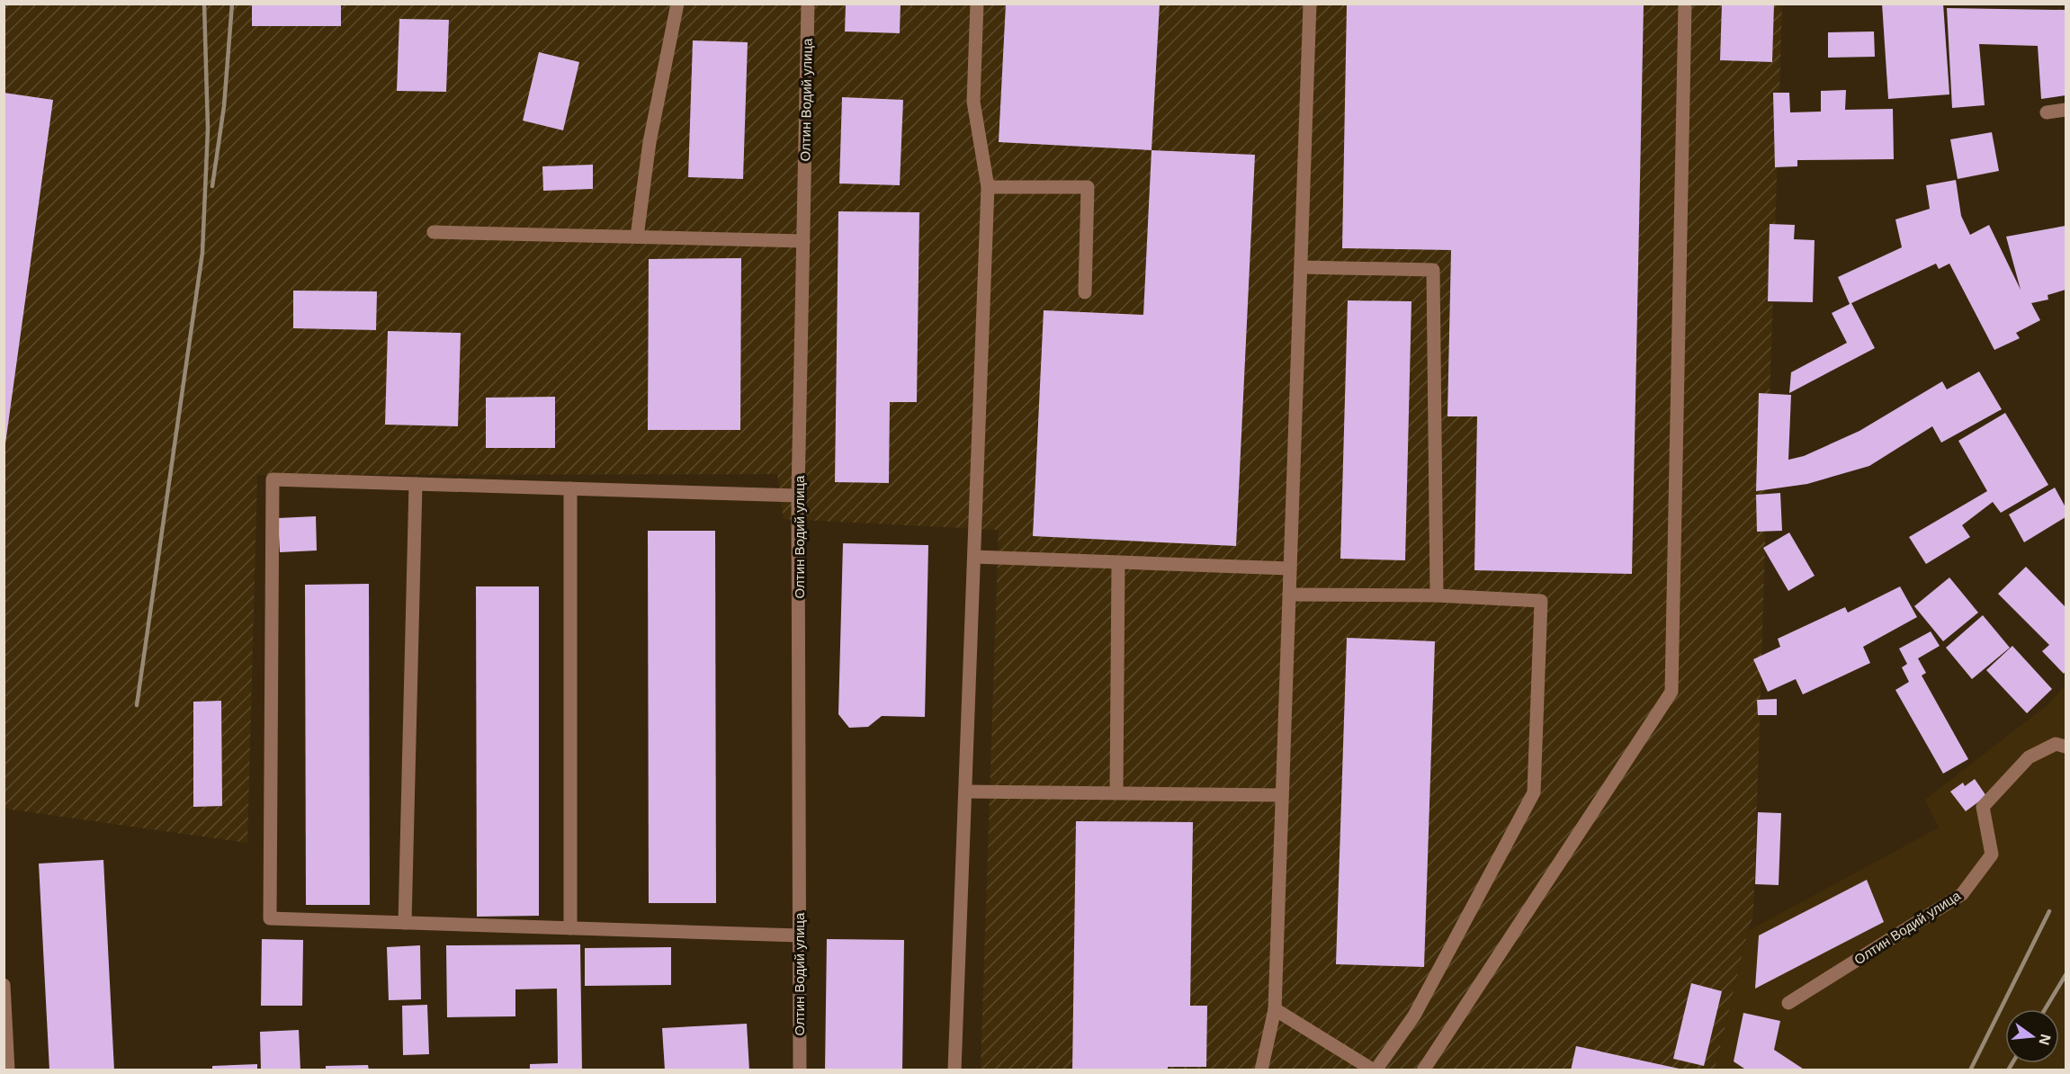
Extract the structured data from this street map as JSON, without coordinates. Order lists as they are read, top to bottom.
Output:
{
  "streets": {
    "street": ["Олтин Водий улица"]
  },
  "north": "right"
}
